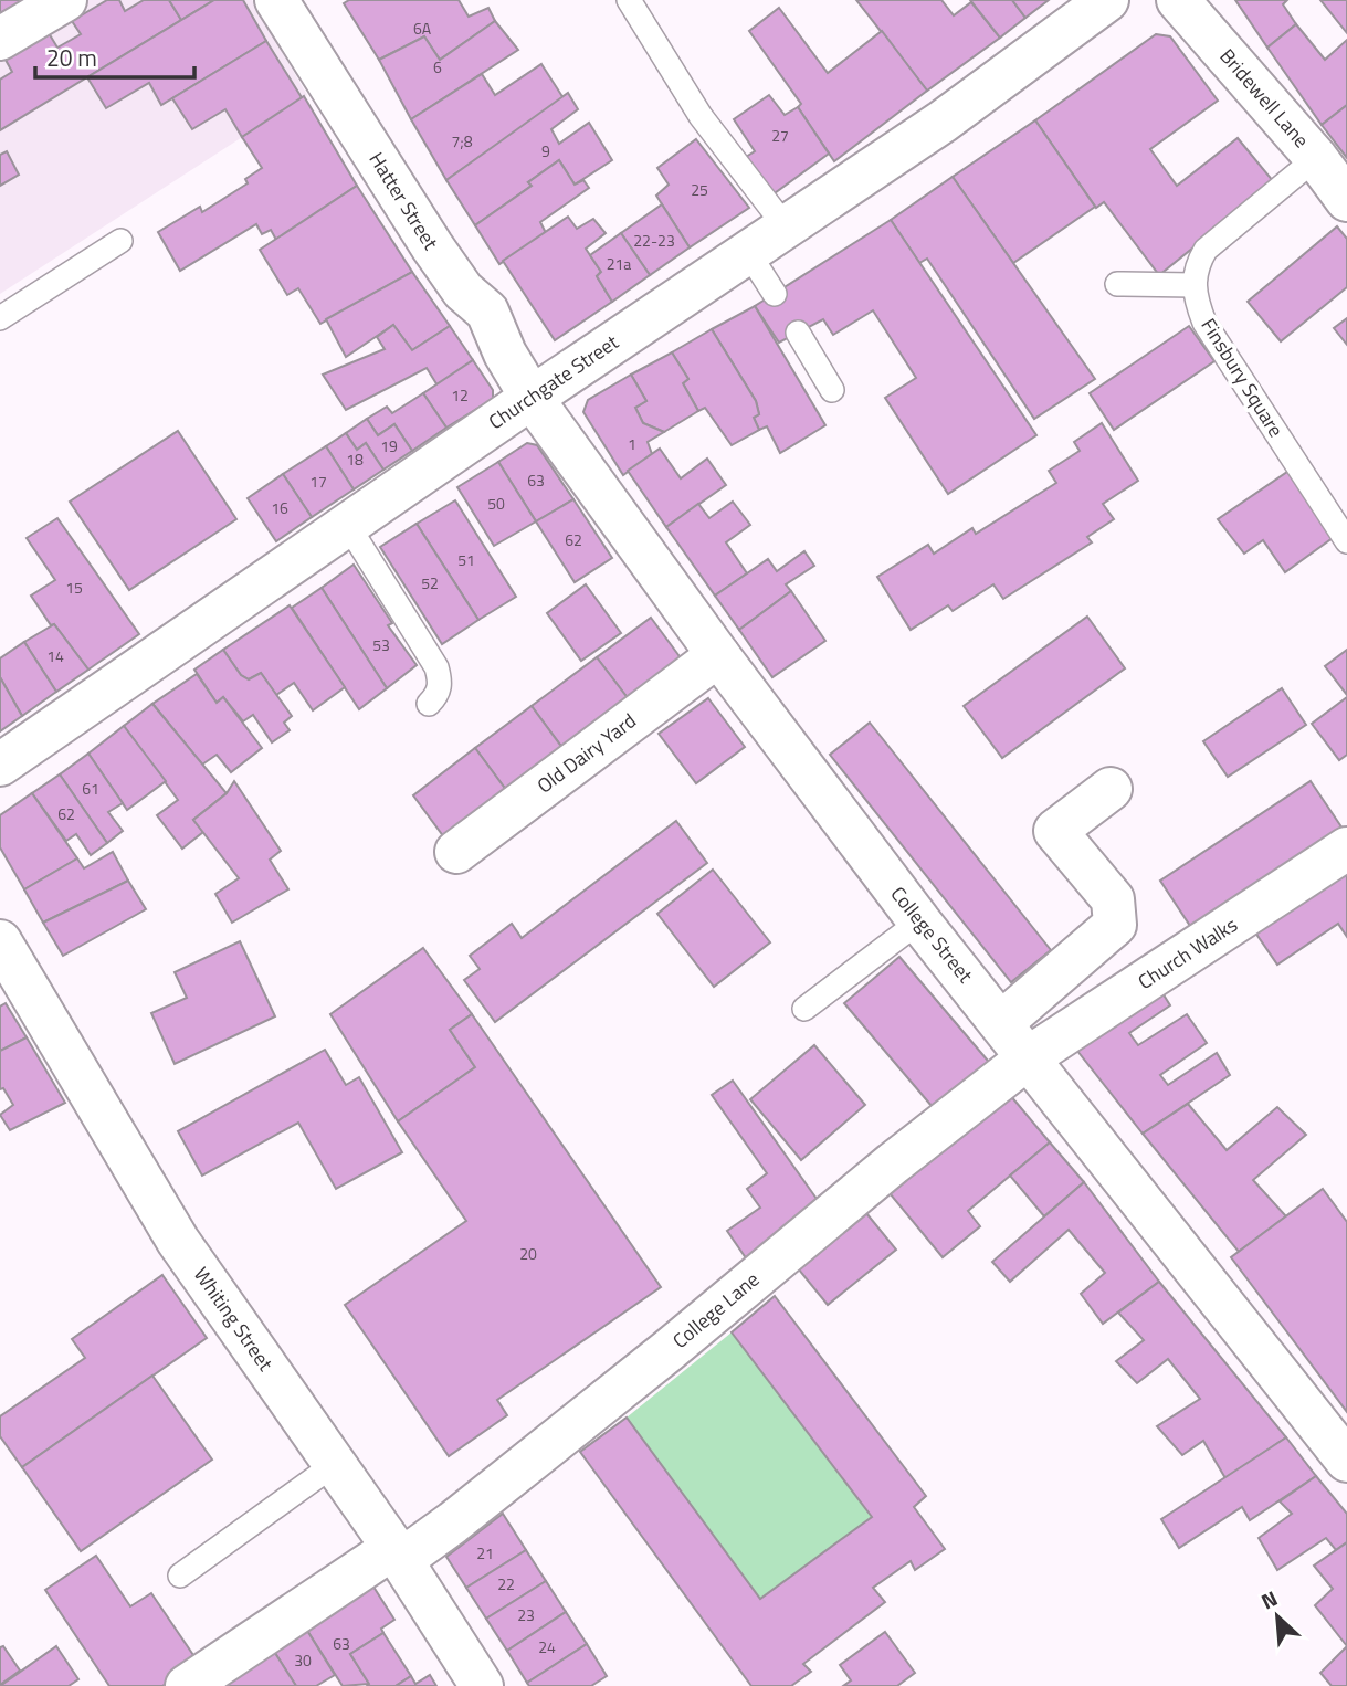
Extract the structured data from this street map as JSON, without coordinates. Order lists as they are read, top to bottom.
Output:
{
  "streets": {
    "street": [
      "Bridewell Lane",
      "Hatter Street",
      "Churchgate Street",
      "Old Dairy Yard",
      "College Street",
      "Church Walks",
      "College Lane",
      "Whiting Street"
    ],
    "lane": ["Finsbury Square"]
  },
  "crossings": [
    ["Hatter Street", "Churchgate Street"],
    ["Hatter Street", "College Street"],
    ["Churchgate Street", "College Street"],
    ["Old Dairy Yard", "College Street"],
    ["College Street", "Church Walks"],
    ["College Street", "College Lane"],
    ["Church Walks", "College Lane"],
    ["College Lane", "Whiting Street"]
  ],
  "house_numbers": [
    "6A",
    "6",
    "27",
    "7;8",
    "9",
    "25",
    "22-23",
    "21a",
    "12",
    "1",
    "19",
    "18",
    "63",
    "17",
    "50",
    "16",
    "62",
    "51",
    "52",
    "15",
    "53",
    "14",
    "61",
    "62",
    "20",
    "21",
    "22",
    "23",
    "63",
    "24",
    "30"
  ],
  "scale_bar": "20 m",
  "north": "top left"
}
